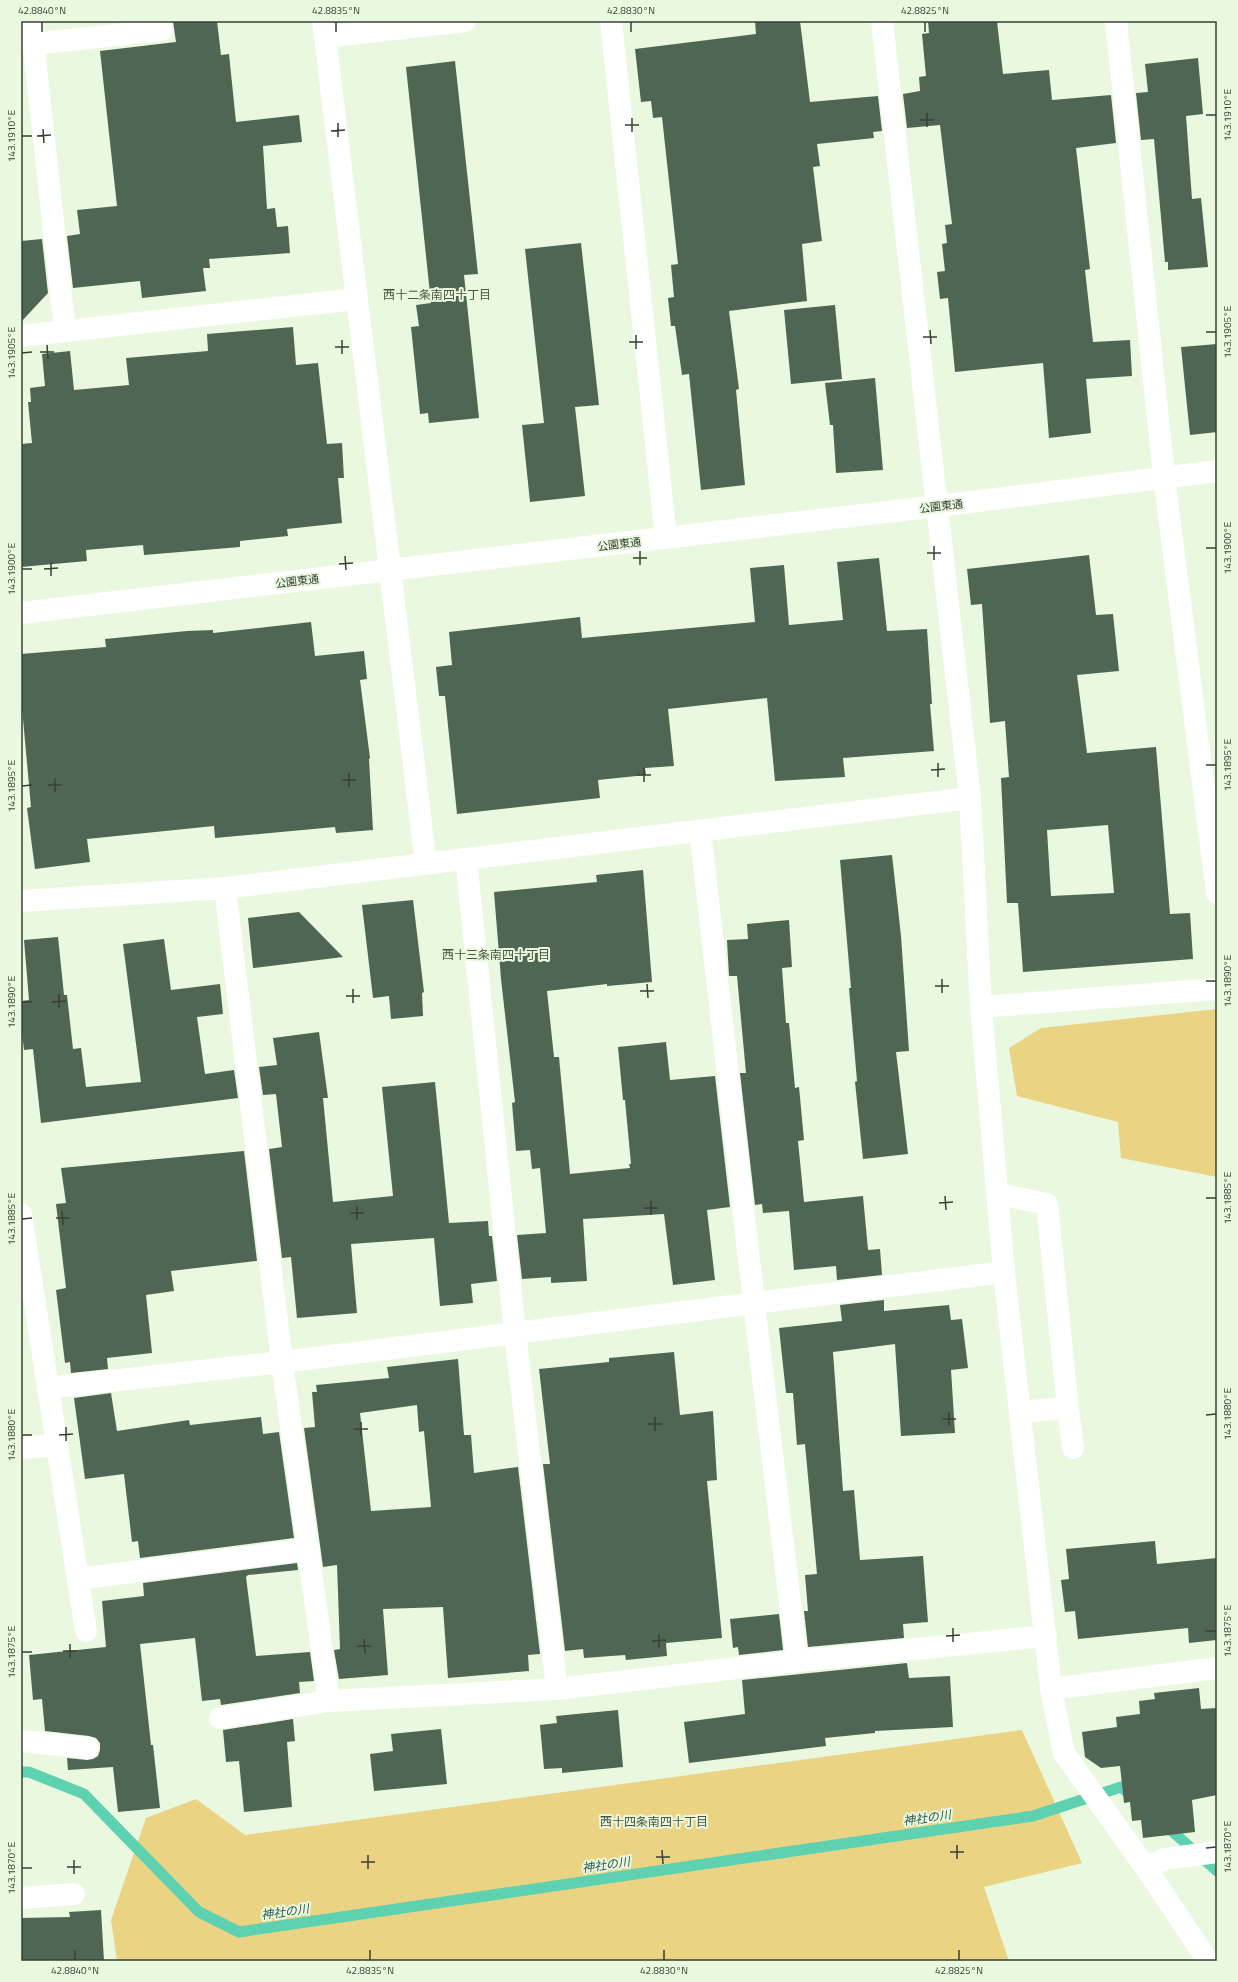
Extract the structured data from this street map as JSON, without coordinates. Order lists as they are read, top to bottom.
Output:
{
  "streets": {
    "street": ["公園東通"]
  },
  "districts": ["西十二条南四十丁目", "西十三条南四十丁目", "西十四条南四十丁目"],
  "water": ["神社の川"],
  "coordinates": [
    "42.8840°N",
    "42.8835°N",
    "42.8830°N",
    "42.8825°N",
    "143.1910°E",
    "143.1905°E",
    "143.1900°E",
    "143.1895°E",
    "143.1890°E",
    "143.1885°E",
    "143.1880°E",
    "143.1875°E",
    "143.1870°E"
  ]
}
